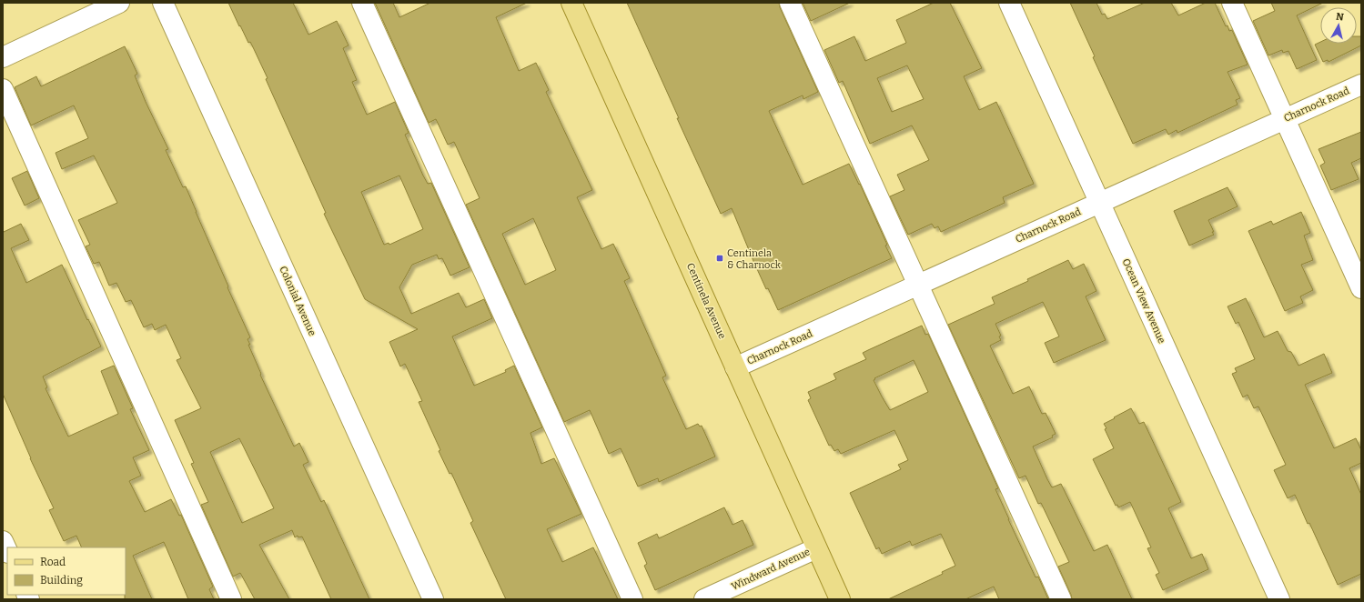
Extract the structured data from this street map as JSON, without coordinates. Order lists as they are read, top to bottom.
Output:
{
  "streets": {
    "main road": ["Centinela Avenue"],
    "street": [
      "Charnock Road",
      "Colonial Avenue",
      "Ocean View Avenue",
      "Windward Avenue"
    ]
  },
  "crossings": [
    ["Charnock Road", "Centinela Avenue"],
    ["Charnock Road", "Ocean View Avenue"],
    ["Centinela Avenue", "Windward Avenue"]
  ],
  "places": {
    "transit": ["Centinela & Charnock"]
  },
  "legend": ["Road", "Building"],
  "north": "top"
}
